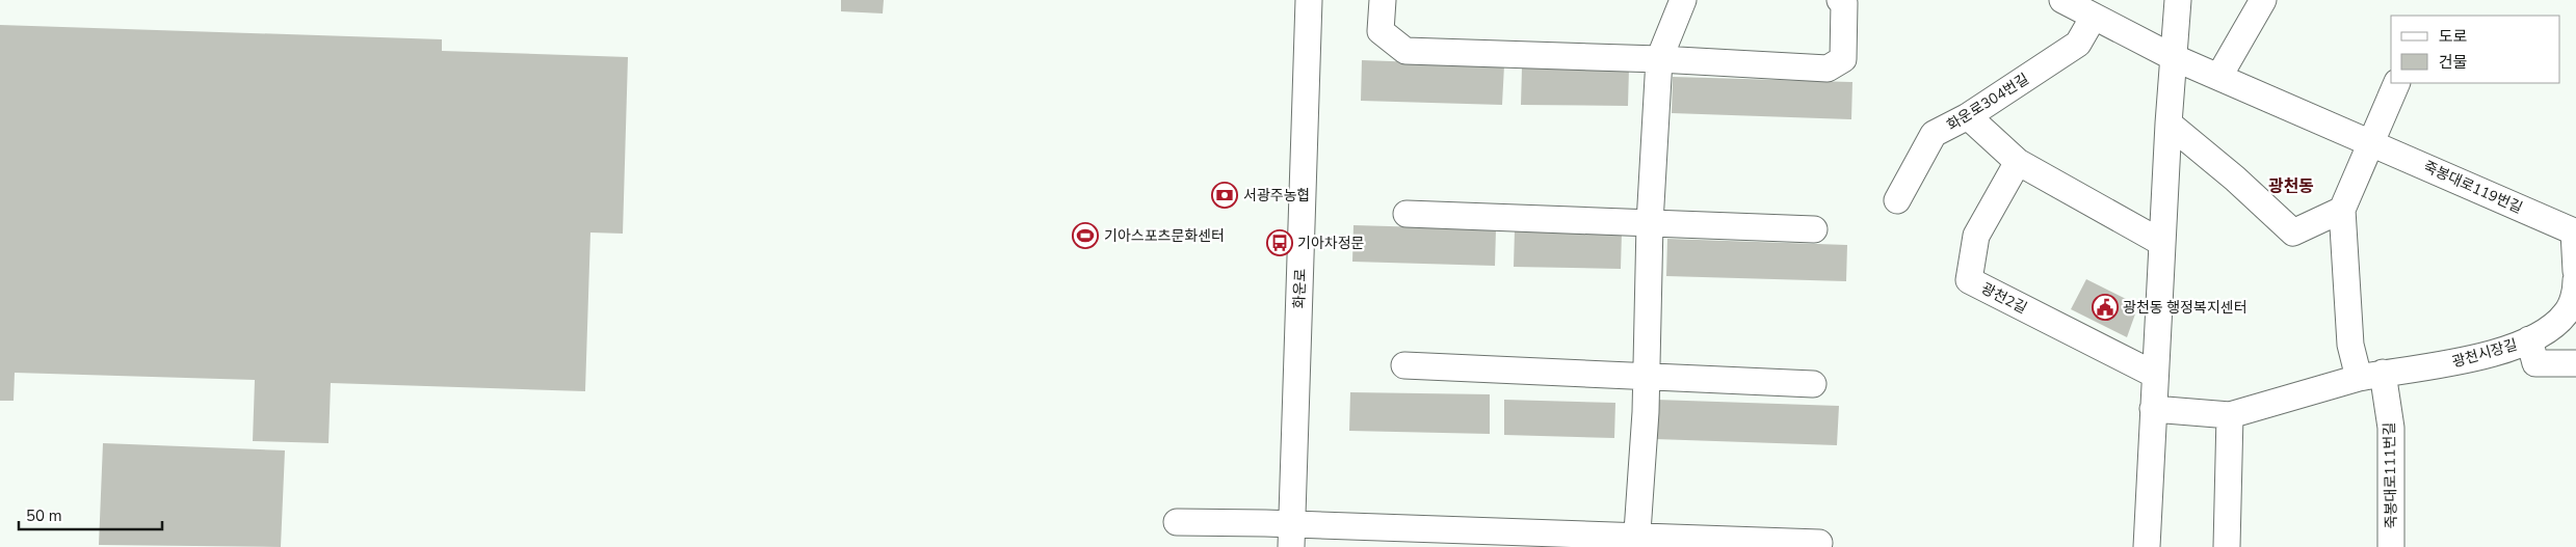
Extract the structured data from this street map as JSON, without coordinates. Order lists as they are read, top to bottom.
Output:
{
  "streets": {
    "street": [
      "화운로304번길",
      "죽봉대로119번길",
      "화운로",
      "광천2길",
      "광천시장길",
      "죽봉대로111번길"
    ]
  },
  "crossings": [
    ["광천시장길", "죽봉대로111번길"]
  ],
  "districts": ["광천동"],
  "places": {
    "bank": ["서광주농협"],
    "sports": ["기아스포츠문화센터"],
    "bus stop": ["기아차정문"],
    "public building": ["광천동 행정복지센터"]
  },
  "legend": ["도로", "건물"],
  "scale_bar": "50 m"
}
